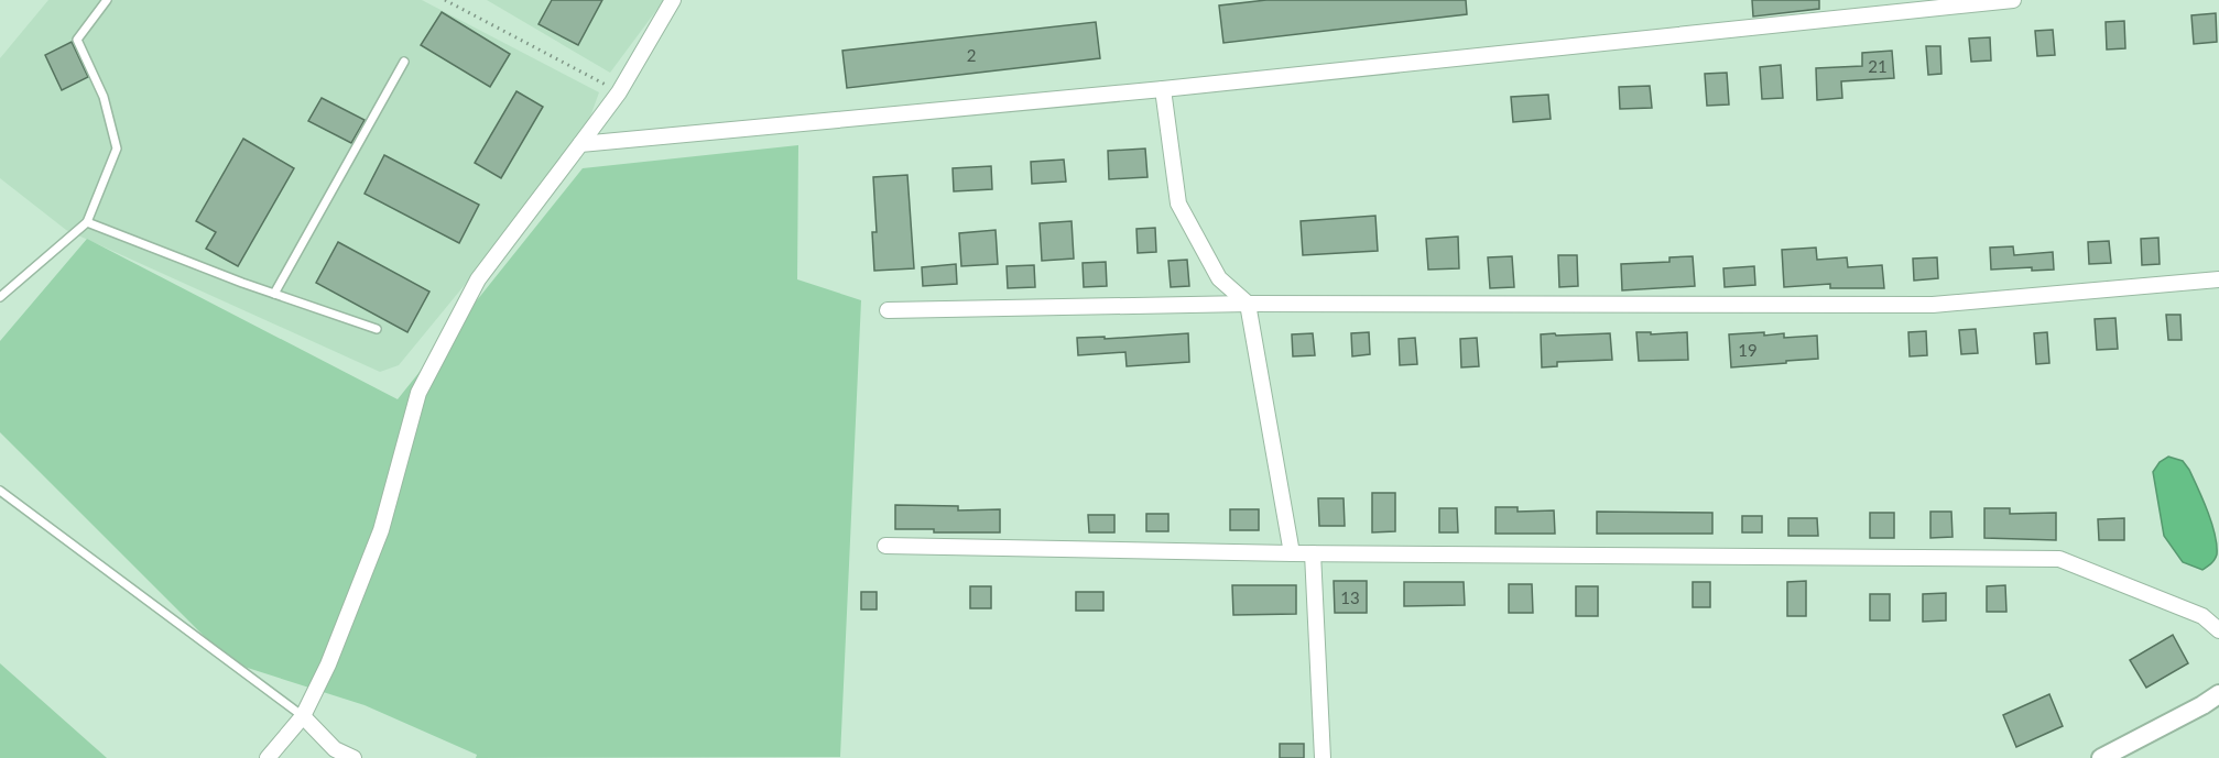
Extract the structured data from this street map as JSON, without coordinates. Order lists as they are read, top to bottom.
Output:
{
  "house_numbers": [
    "2",
    "21",
    "19",
    "13"
  ]
}
